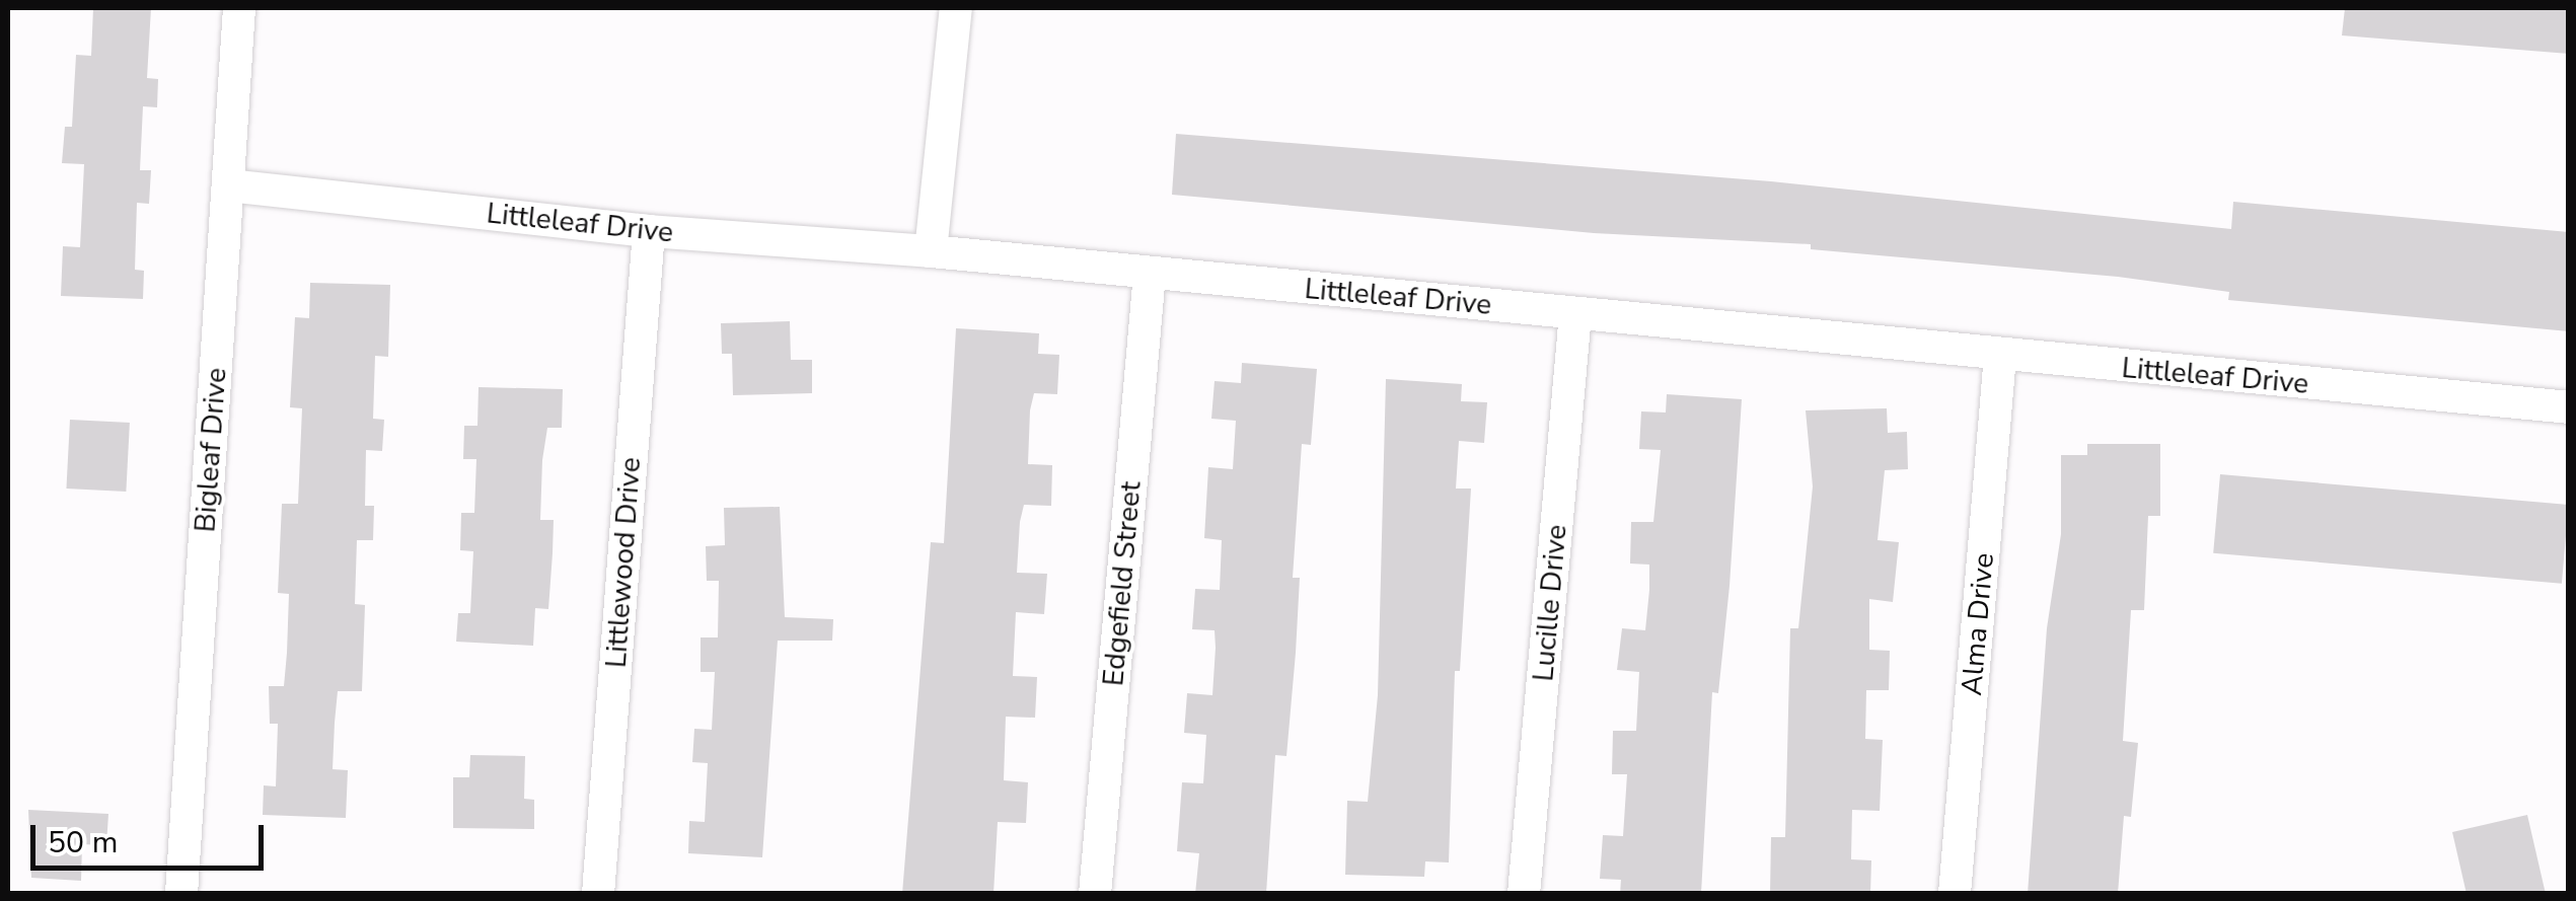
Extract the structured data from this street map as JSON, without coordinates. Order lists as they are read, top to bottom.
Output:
{
  "streets": {
    "street": [
      "Littleleaf Drive",
      "Bigleaf Drive",
      "Littlewood Drive",
      "Edgefield Street",
      "Lucille Drive",
      "Alma Drive"
    ]
  },
  "crossings": [
    ["Littleleaf Drive", "Bigleaf Drive"],
    ["Littleleaf Drive", "Littlewood Drive"],
    ["Littleleaf Drive", "Edgefield Street"],
    ["Littleleaf Drive", "Lucille Drive"],
    ["Littleleaf Drive", "Alma Drive"]
  ],
  "scale_bar": "50 m"
}
